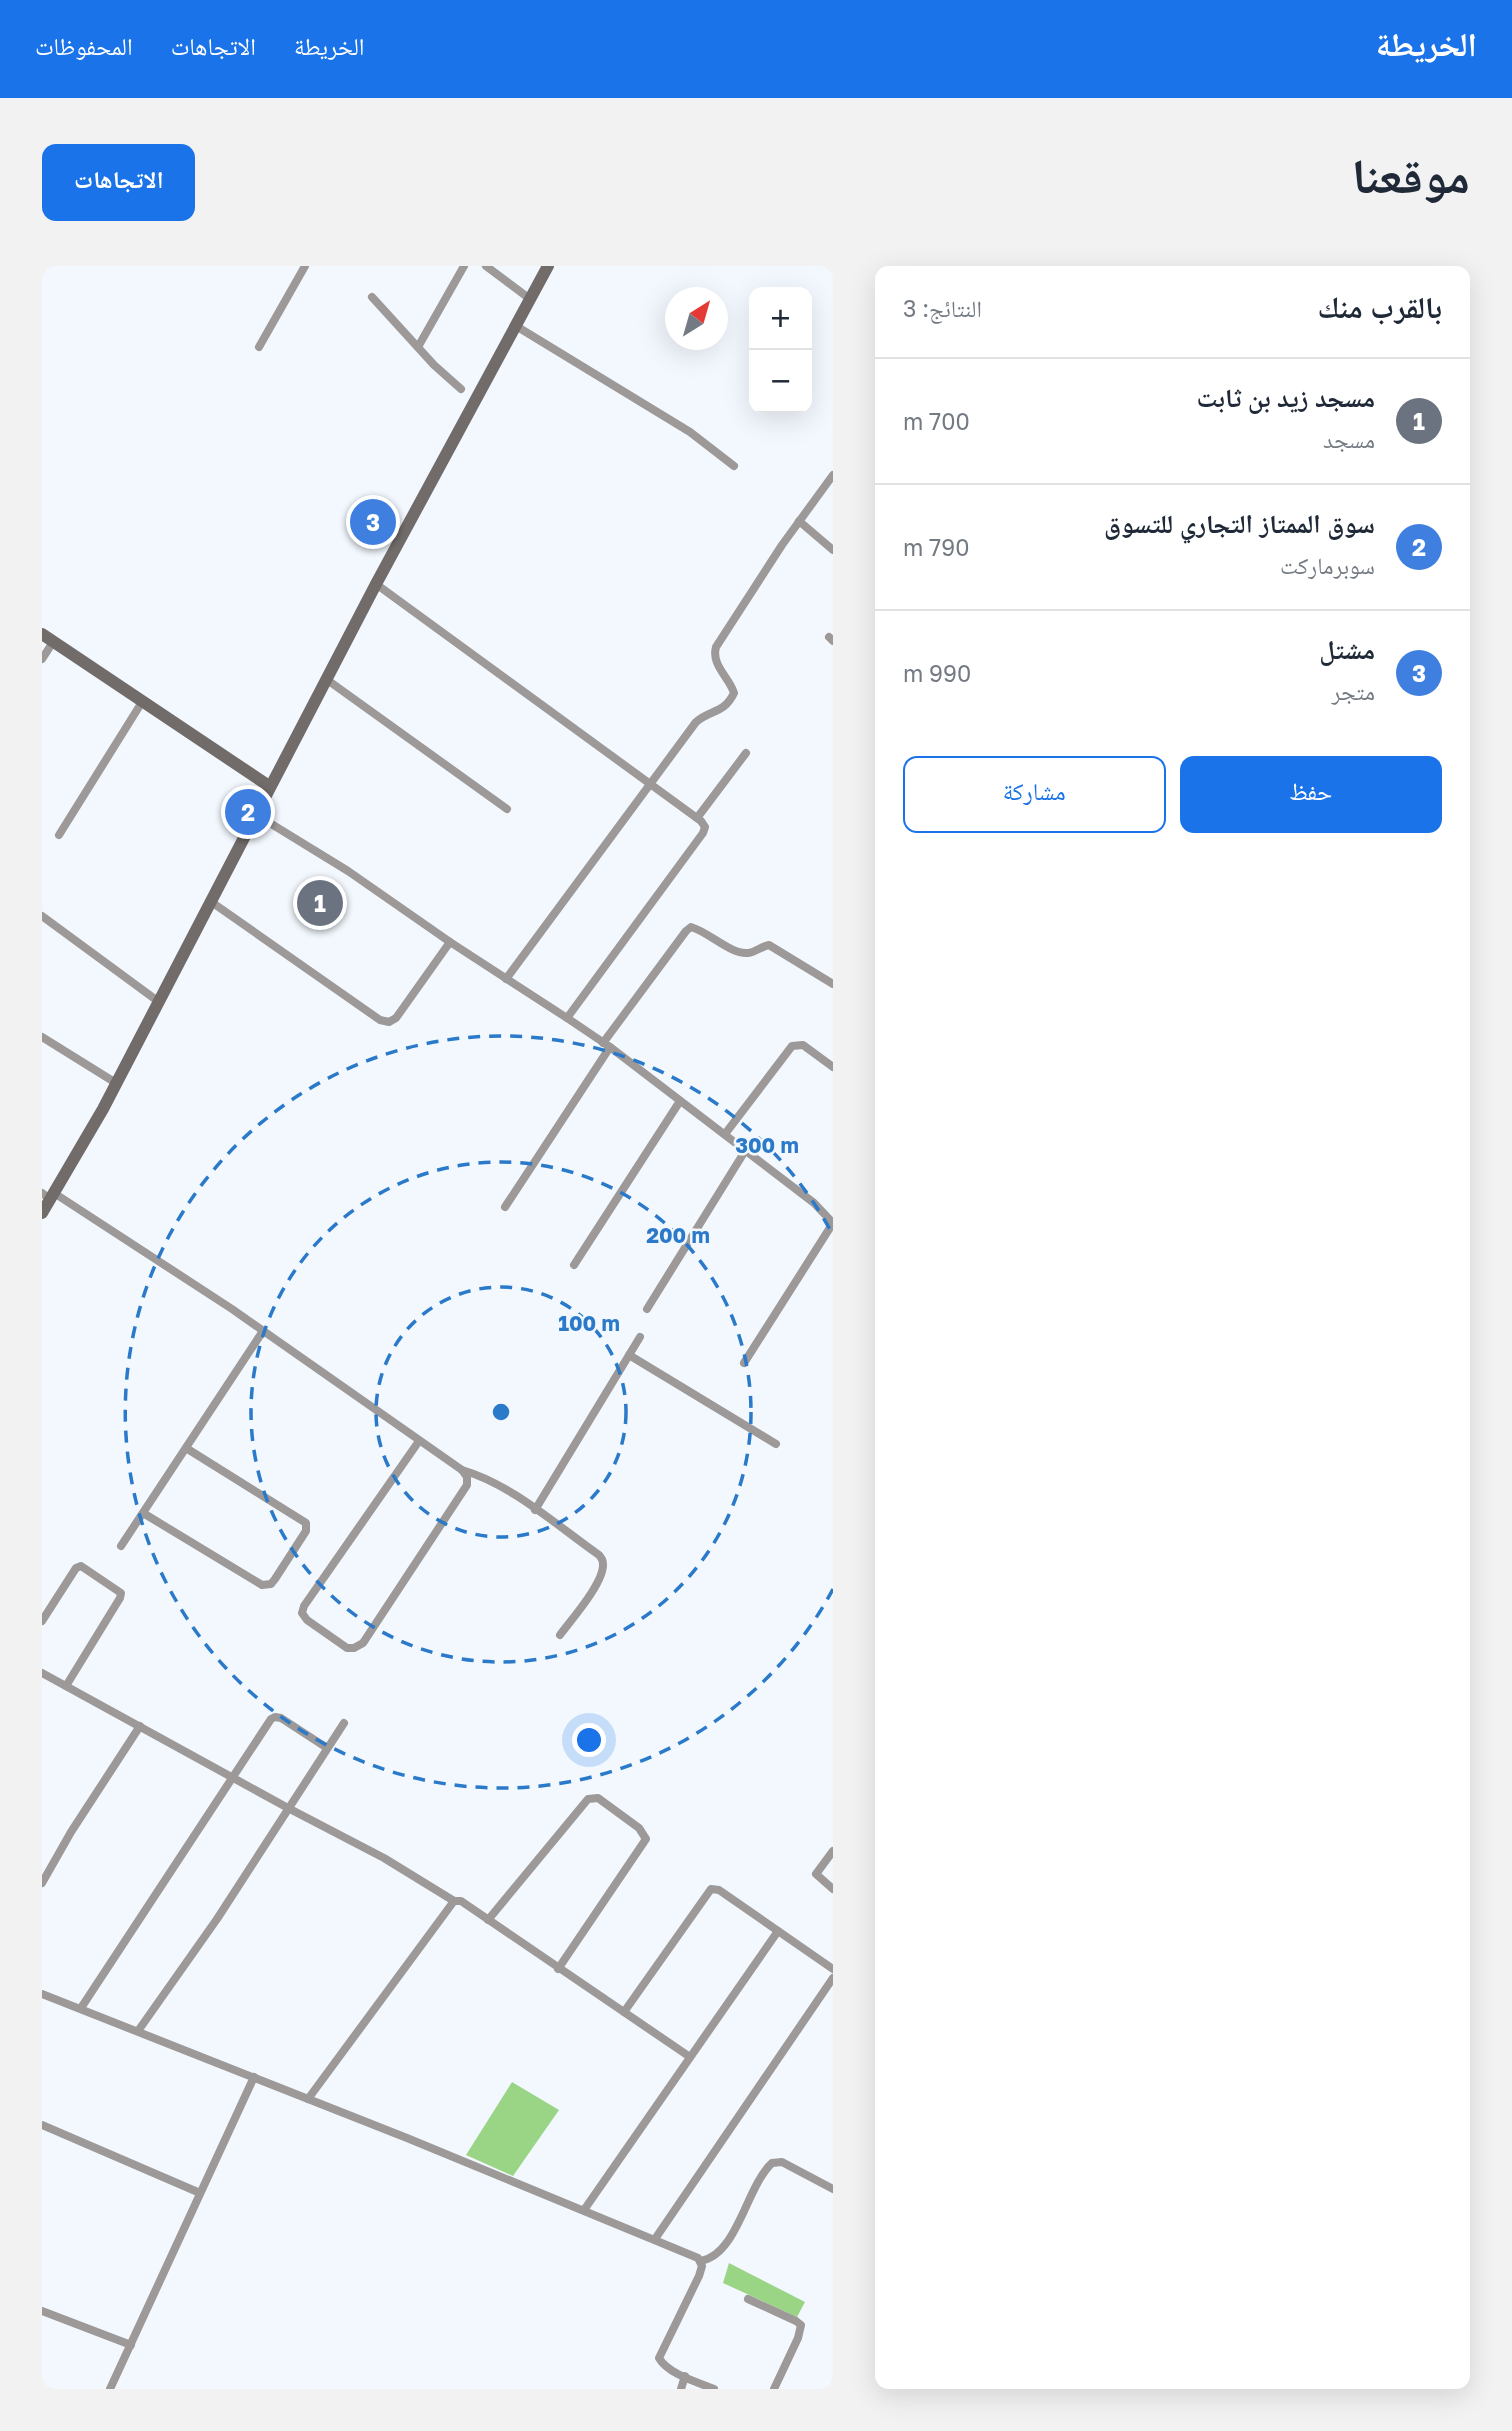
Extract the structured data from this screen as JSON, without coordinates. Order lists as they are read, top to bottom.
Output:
{
  "north": "top right",
  "page": {
    "header": "الخريطة",
    "nav": ["الخريطة", "الاتجاهات", "المحفوظات"],
    "title": "موقعنا",
    "buttons": [
      "الاتجاهات",
      ["حفظ", "مشاركة"]
    ],
    "heading": ["بالقرب منك", "النتائج: 3"],
    "map_buttons": ["+", "−"],
    "list": [
      {
        "mark": "1",
        "name": "مسجد زيد بن ثابت",
        "note": "مسجد",
        "value": "700 m"
      },
      {
        "mark": "2",
        "name": "سوق الممتاز التجاري للتسوق",
        "note": "سوبرماركت",
        "value": "790 m"
      },
      {
        "mark": "3",
        "name": "مشتل",
        "note": "متجر",
        "value": "990 m"
      }
    ],
    "pins": ["3", "2", "1"]
  },
  "rings": ["300 m", "200 m", "100 m"]
}
